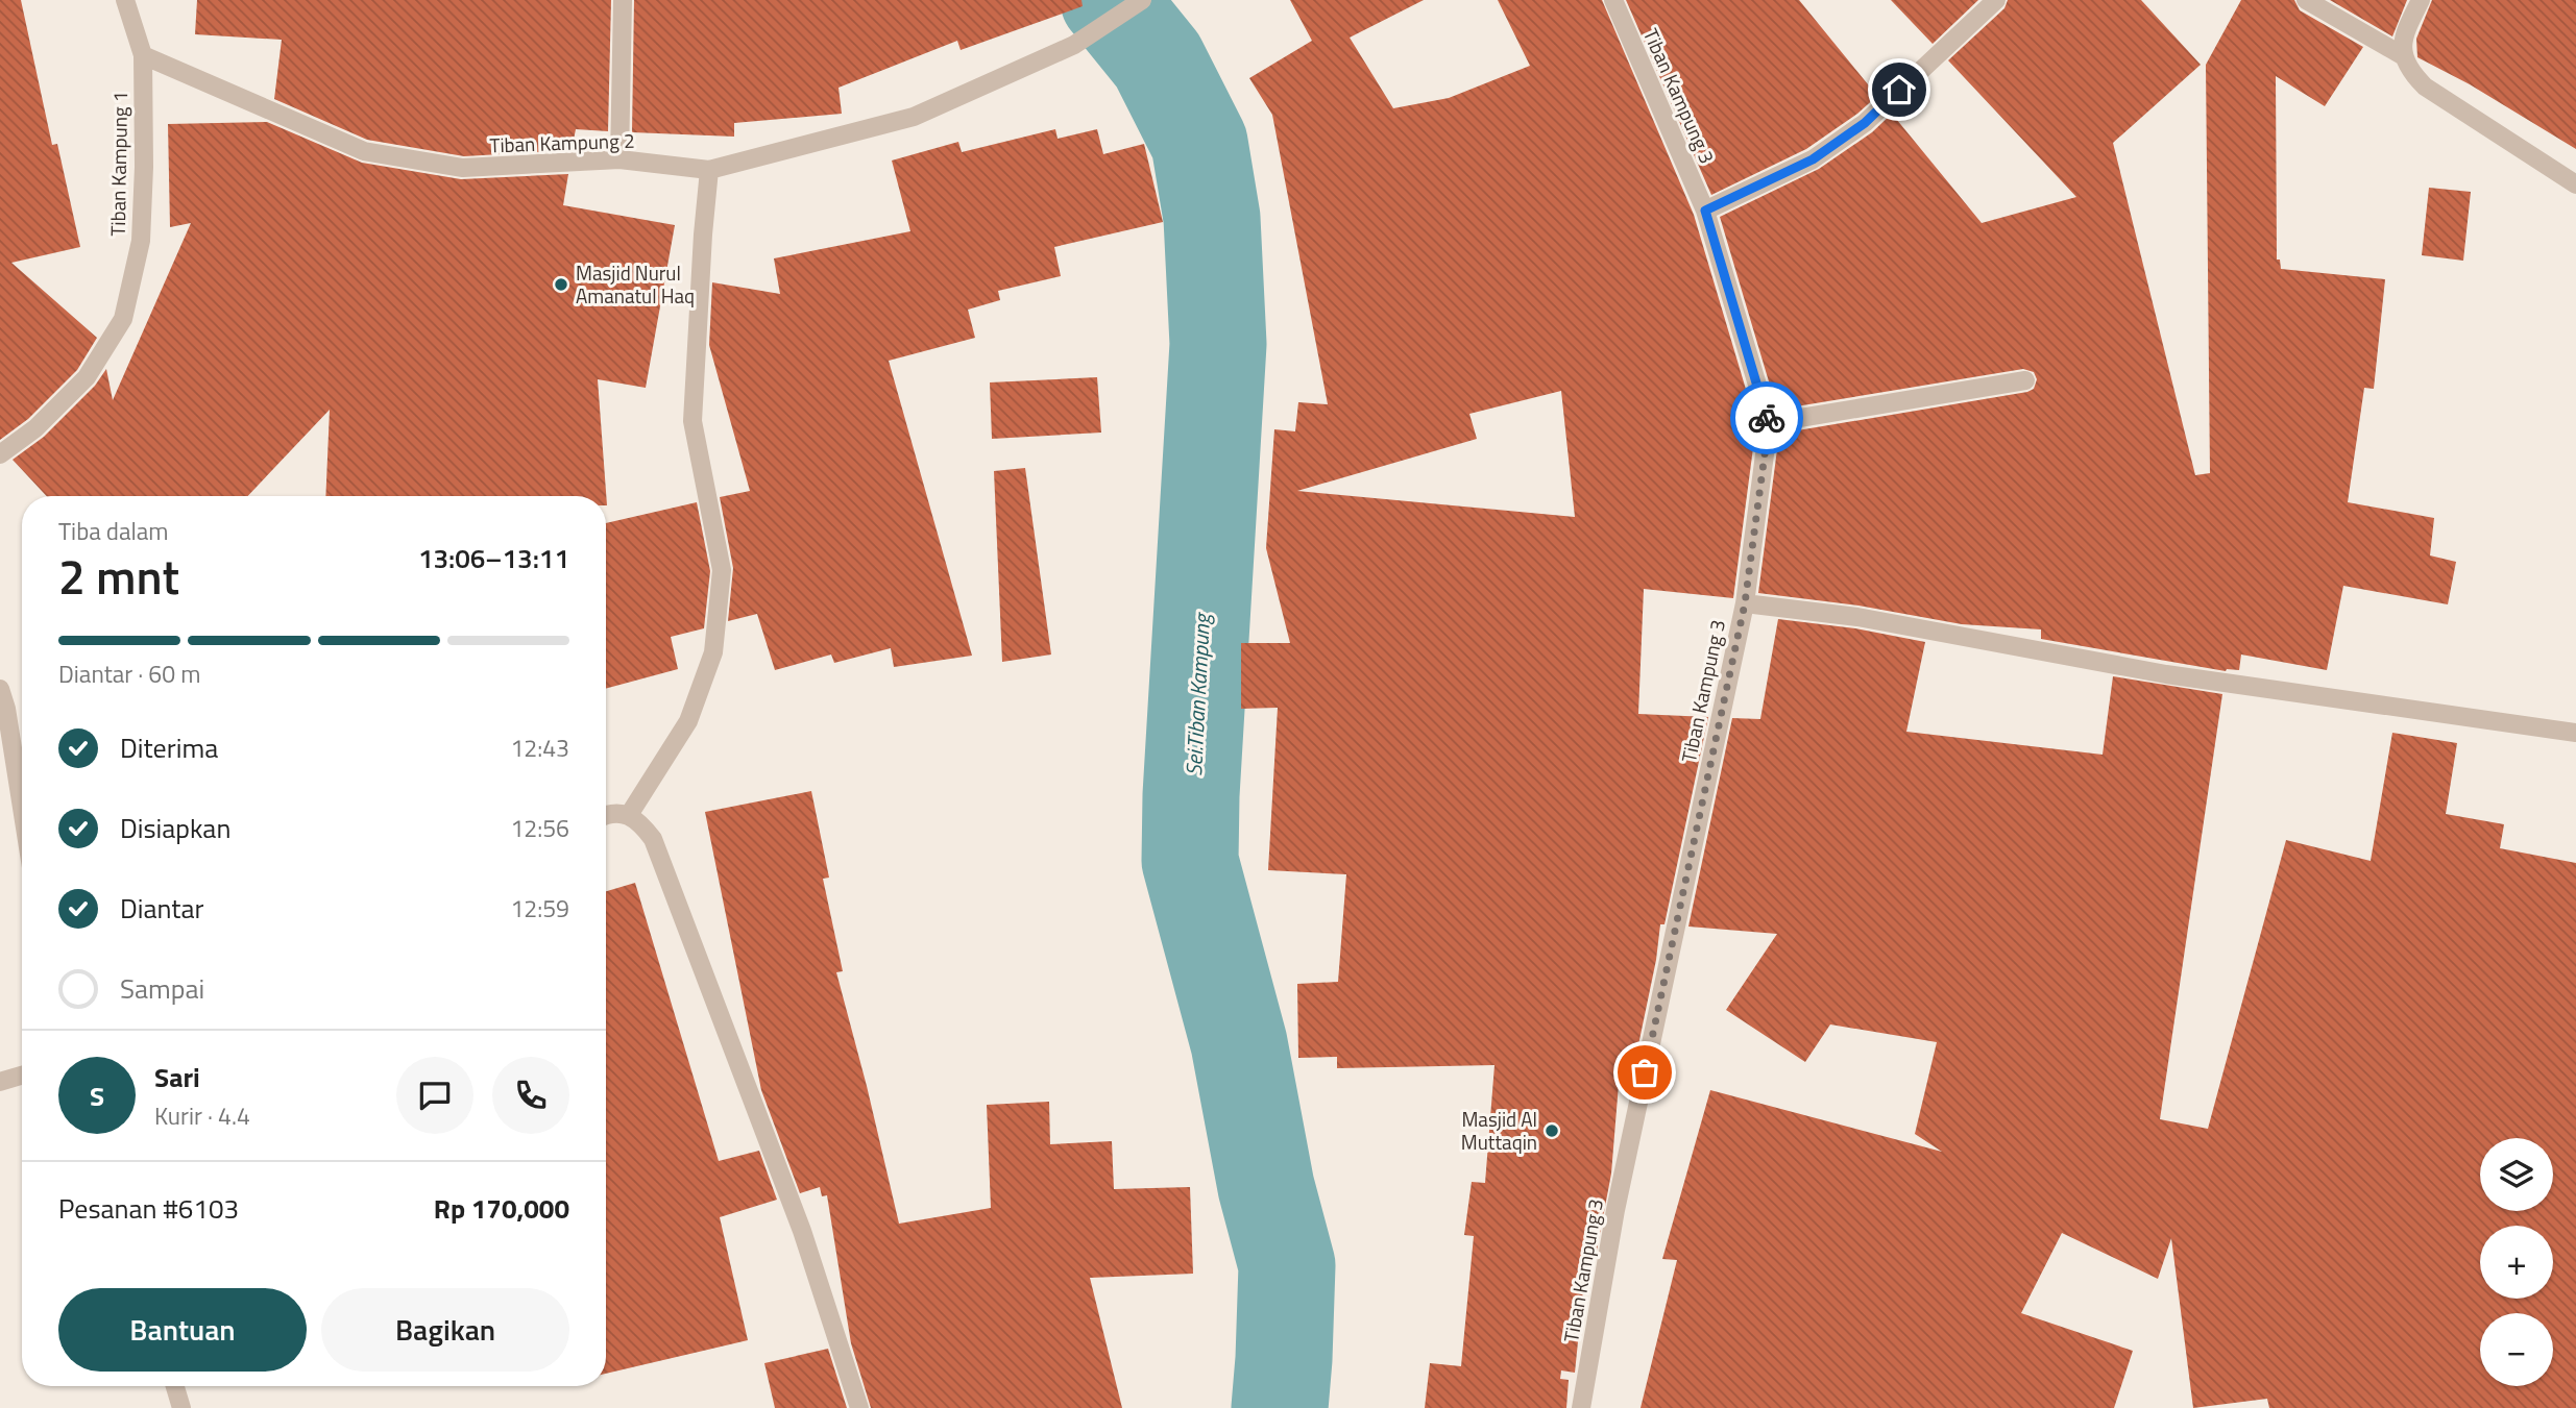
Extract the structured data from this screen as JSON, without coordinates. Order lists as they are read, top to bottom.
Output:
{
  "streets": {
    "street": ["Tiban Kampung 3", "Tiban Kampung 2", "Tiban Kampung 1"]
  },
  "crossings": [
    ["Tiban Kampung 2", "Tiban Kampung 1"]
  ],
  "water": ["Sei.Tiban Kampung"],
  "places": ["Masjid Nurul Amanatul Haq", "Masjid Al Muttaqin"],
  "page": {
    "heading": ["2 mnt", "Tiba dalam", "13:06–13:11"],
    "panel": [
      "Sari",
      "Kurir · 4.4",
      "Pesanan #6103",
      "Rp 170,000"
    ],
    "bar": "Diantar · 60 m",
    "list": [
      ["Diterima", "12:43"],
      ["Disiapkan", "12:56"],
      ["Diantar", "12:59"],
      "Sampai"
    ],
    "round": "S",
    "map_buttons": ["+", "−"],
    "buttons": ["Bantuan", "Bagikan"]
  }
}
